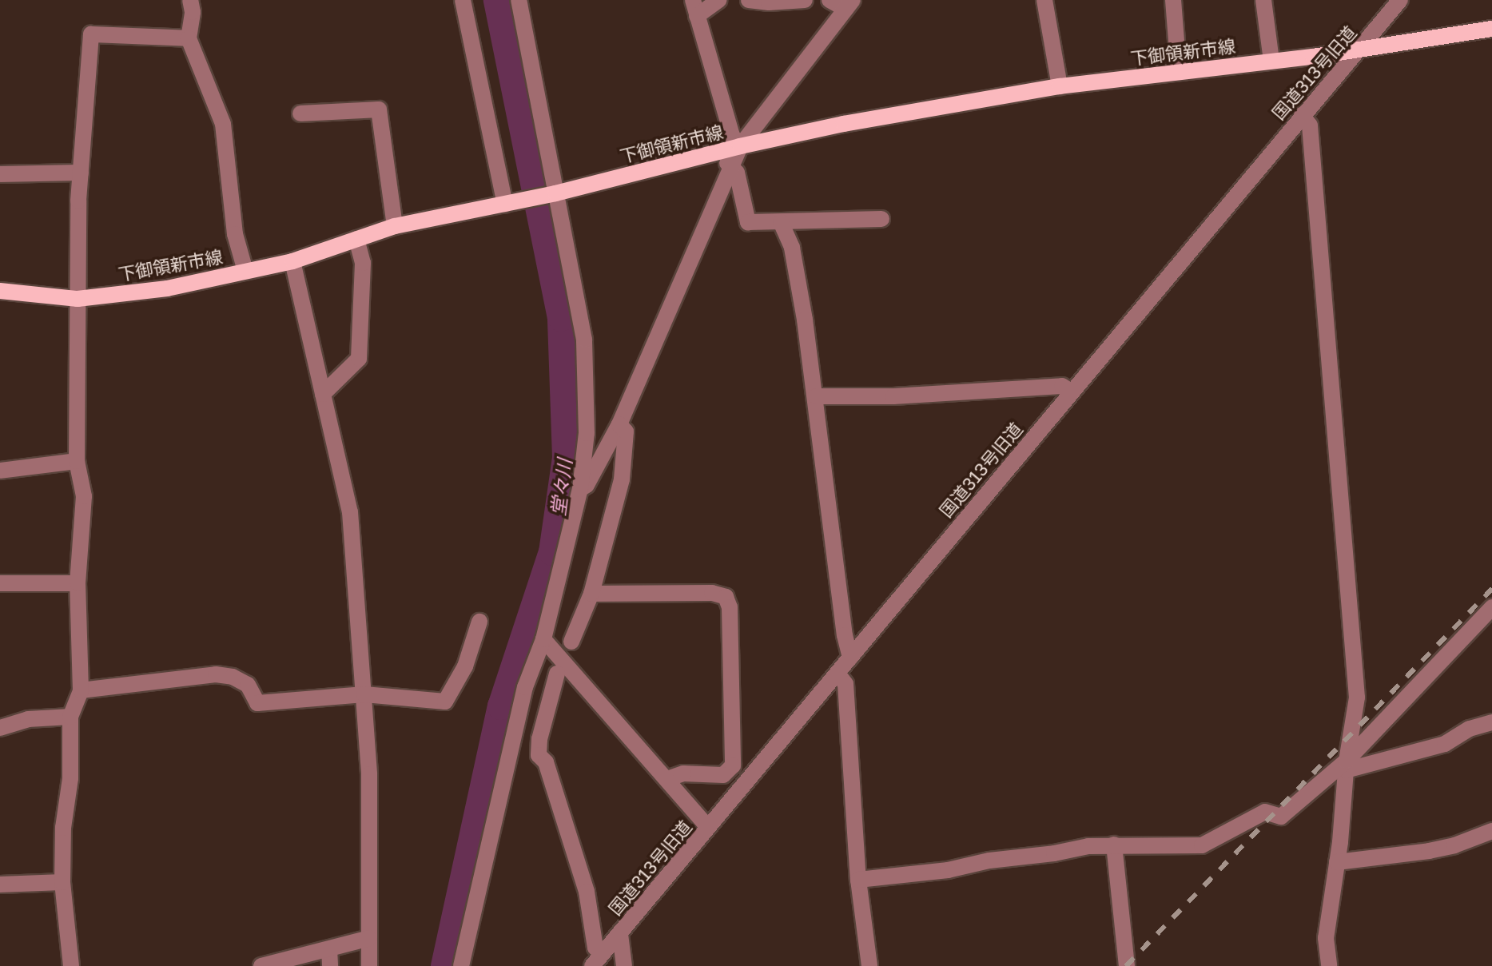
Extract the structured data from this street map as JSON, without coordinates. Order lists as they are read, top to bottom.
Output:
{
  "streets": {
    "main road": ["下御領新市線"],
    "street": ["国道313号旧道"]
  },
  "crossings": [
    ["下御領新市線", "国道313号旧道"]
  ],
  "water": ["堂々川"]
}
